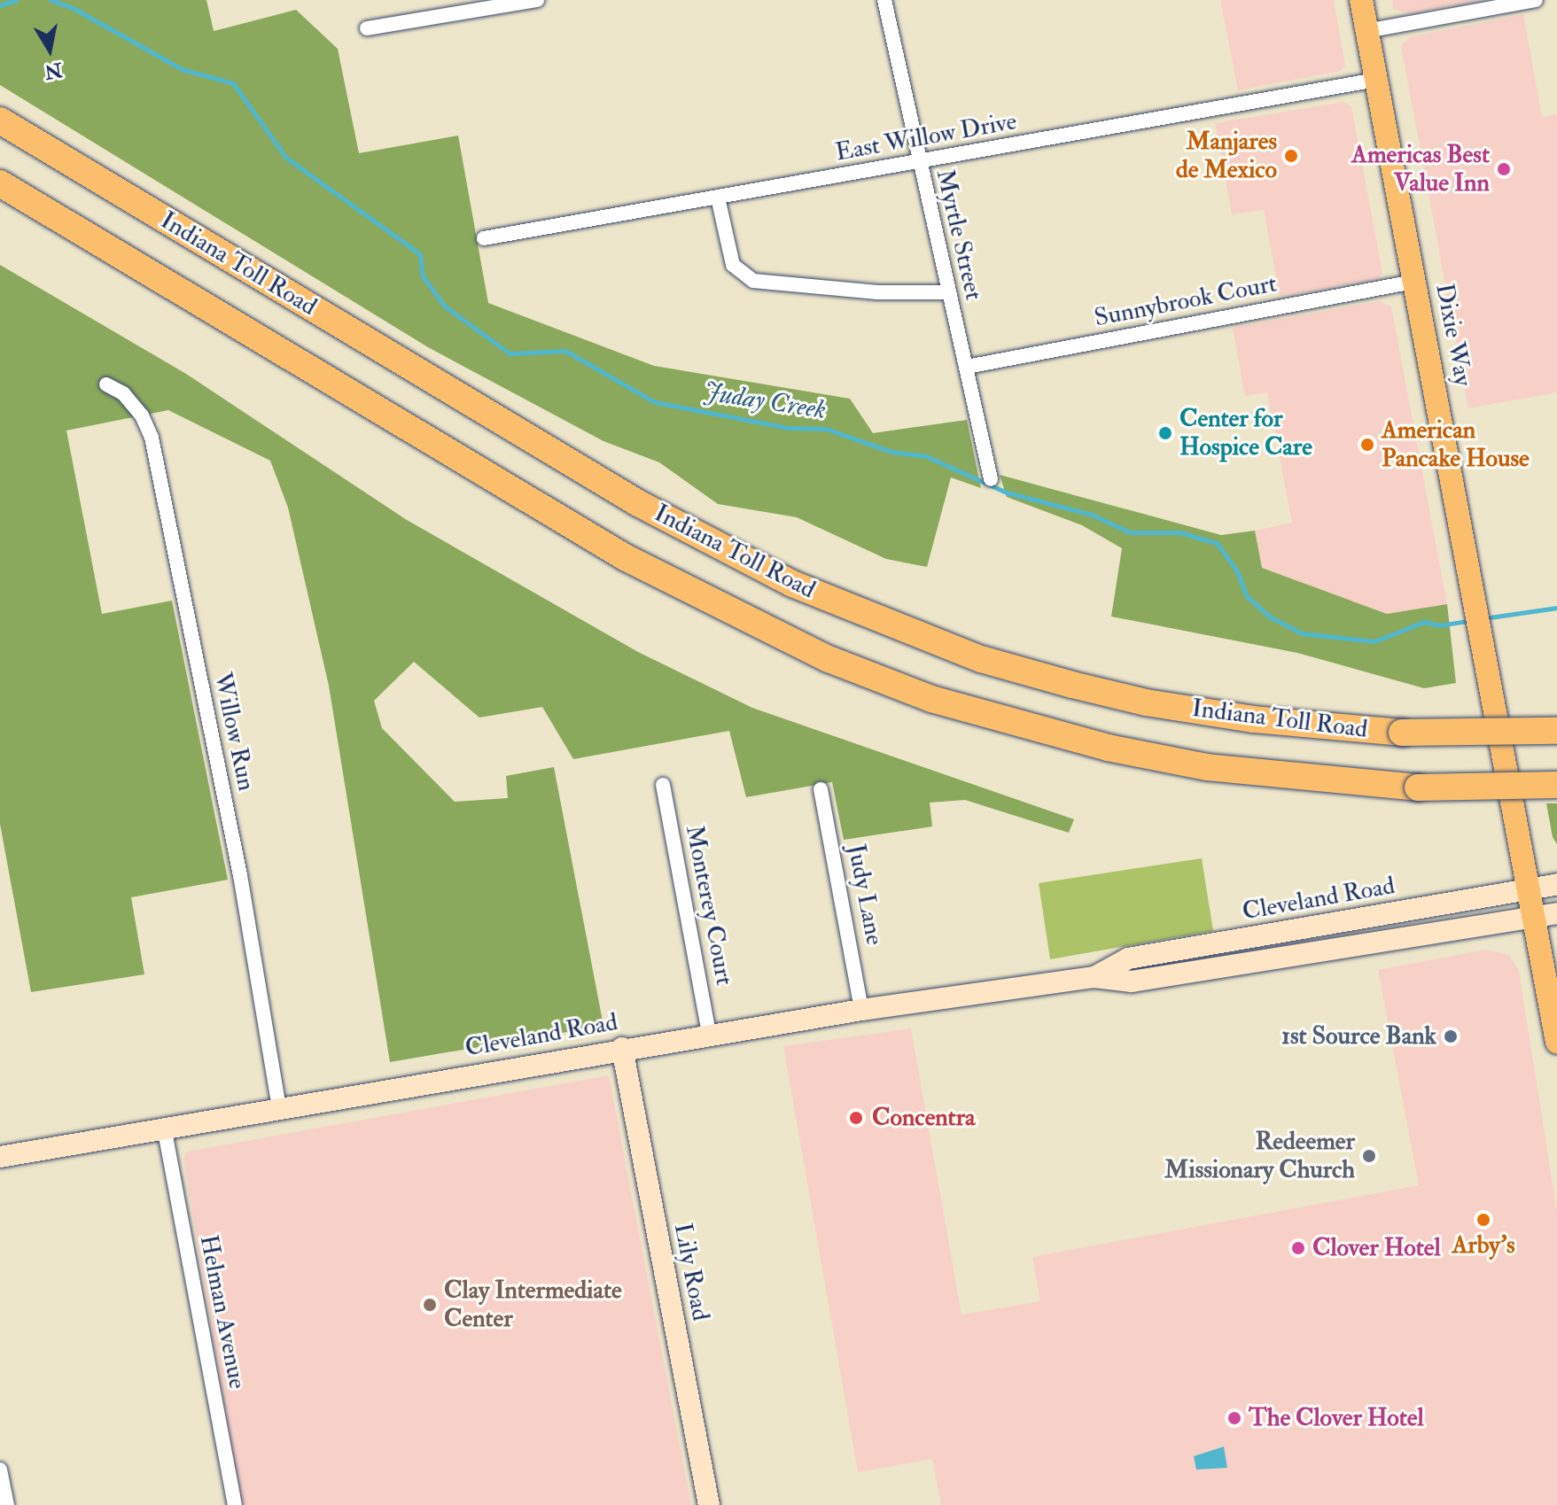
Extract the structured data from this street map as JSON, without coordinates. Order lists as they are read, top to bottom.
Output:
{
  "streets": {
    "highway": ["Indiana Toll Road"],
    "main road": ["Dixie Way", "Cleveland Road", "Lily Road"],
    "street": [
      "East Willow Drive",
      "Myrtle Street",
      "Sunnybrook Court",
      "Willow Run",
      "Judy Lane",
      "Monterey Court",
      "Helman Avenue"
    ]
  },
  "crossings": [
    ["East Willow Drive", "Myrtle Street"],
    ["East Willow Drive", "Dixie Way"],
    ["Myrtle Street", "Sunnybrook Court"],
    ["Sunnybrook Court", "Dixie Way"],
    ["Dixie Way", "Cleveland Road"],
    ["Willow Run", "Cleveland Road"],
    ["Judy Lane", "Cleveland Road"],
    ["Cleveland Road", "Monterey Court"],
    ["Cleveland Road", "Lily Road"],
    ["Cleveland Road", "Helman Avenue"]
  ],
  "water": ["Juday Creek"],
  "places": [
    "Manjares de Mexico",
    "Americas Best Value Inn",
    "Center for Hospice Care",
    "American Pancake House",
    "1st Source Bank",
    "Concentra",
    "Redeemer Missionary Church",
    "Arby's",
    "Clover Hotel",
    "Clay Intermediate Center",
    "The Clover Hotel"
  ],
  "north": "bottom"
}
